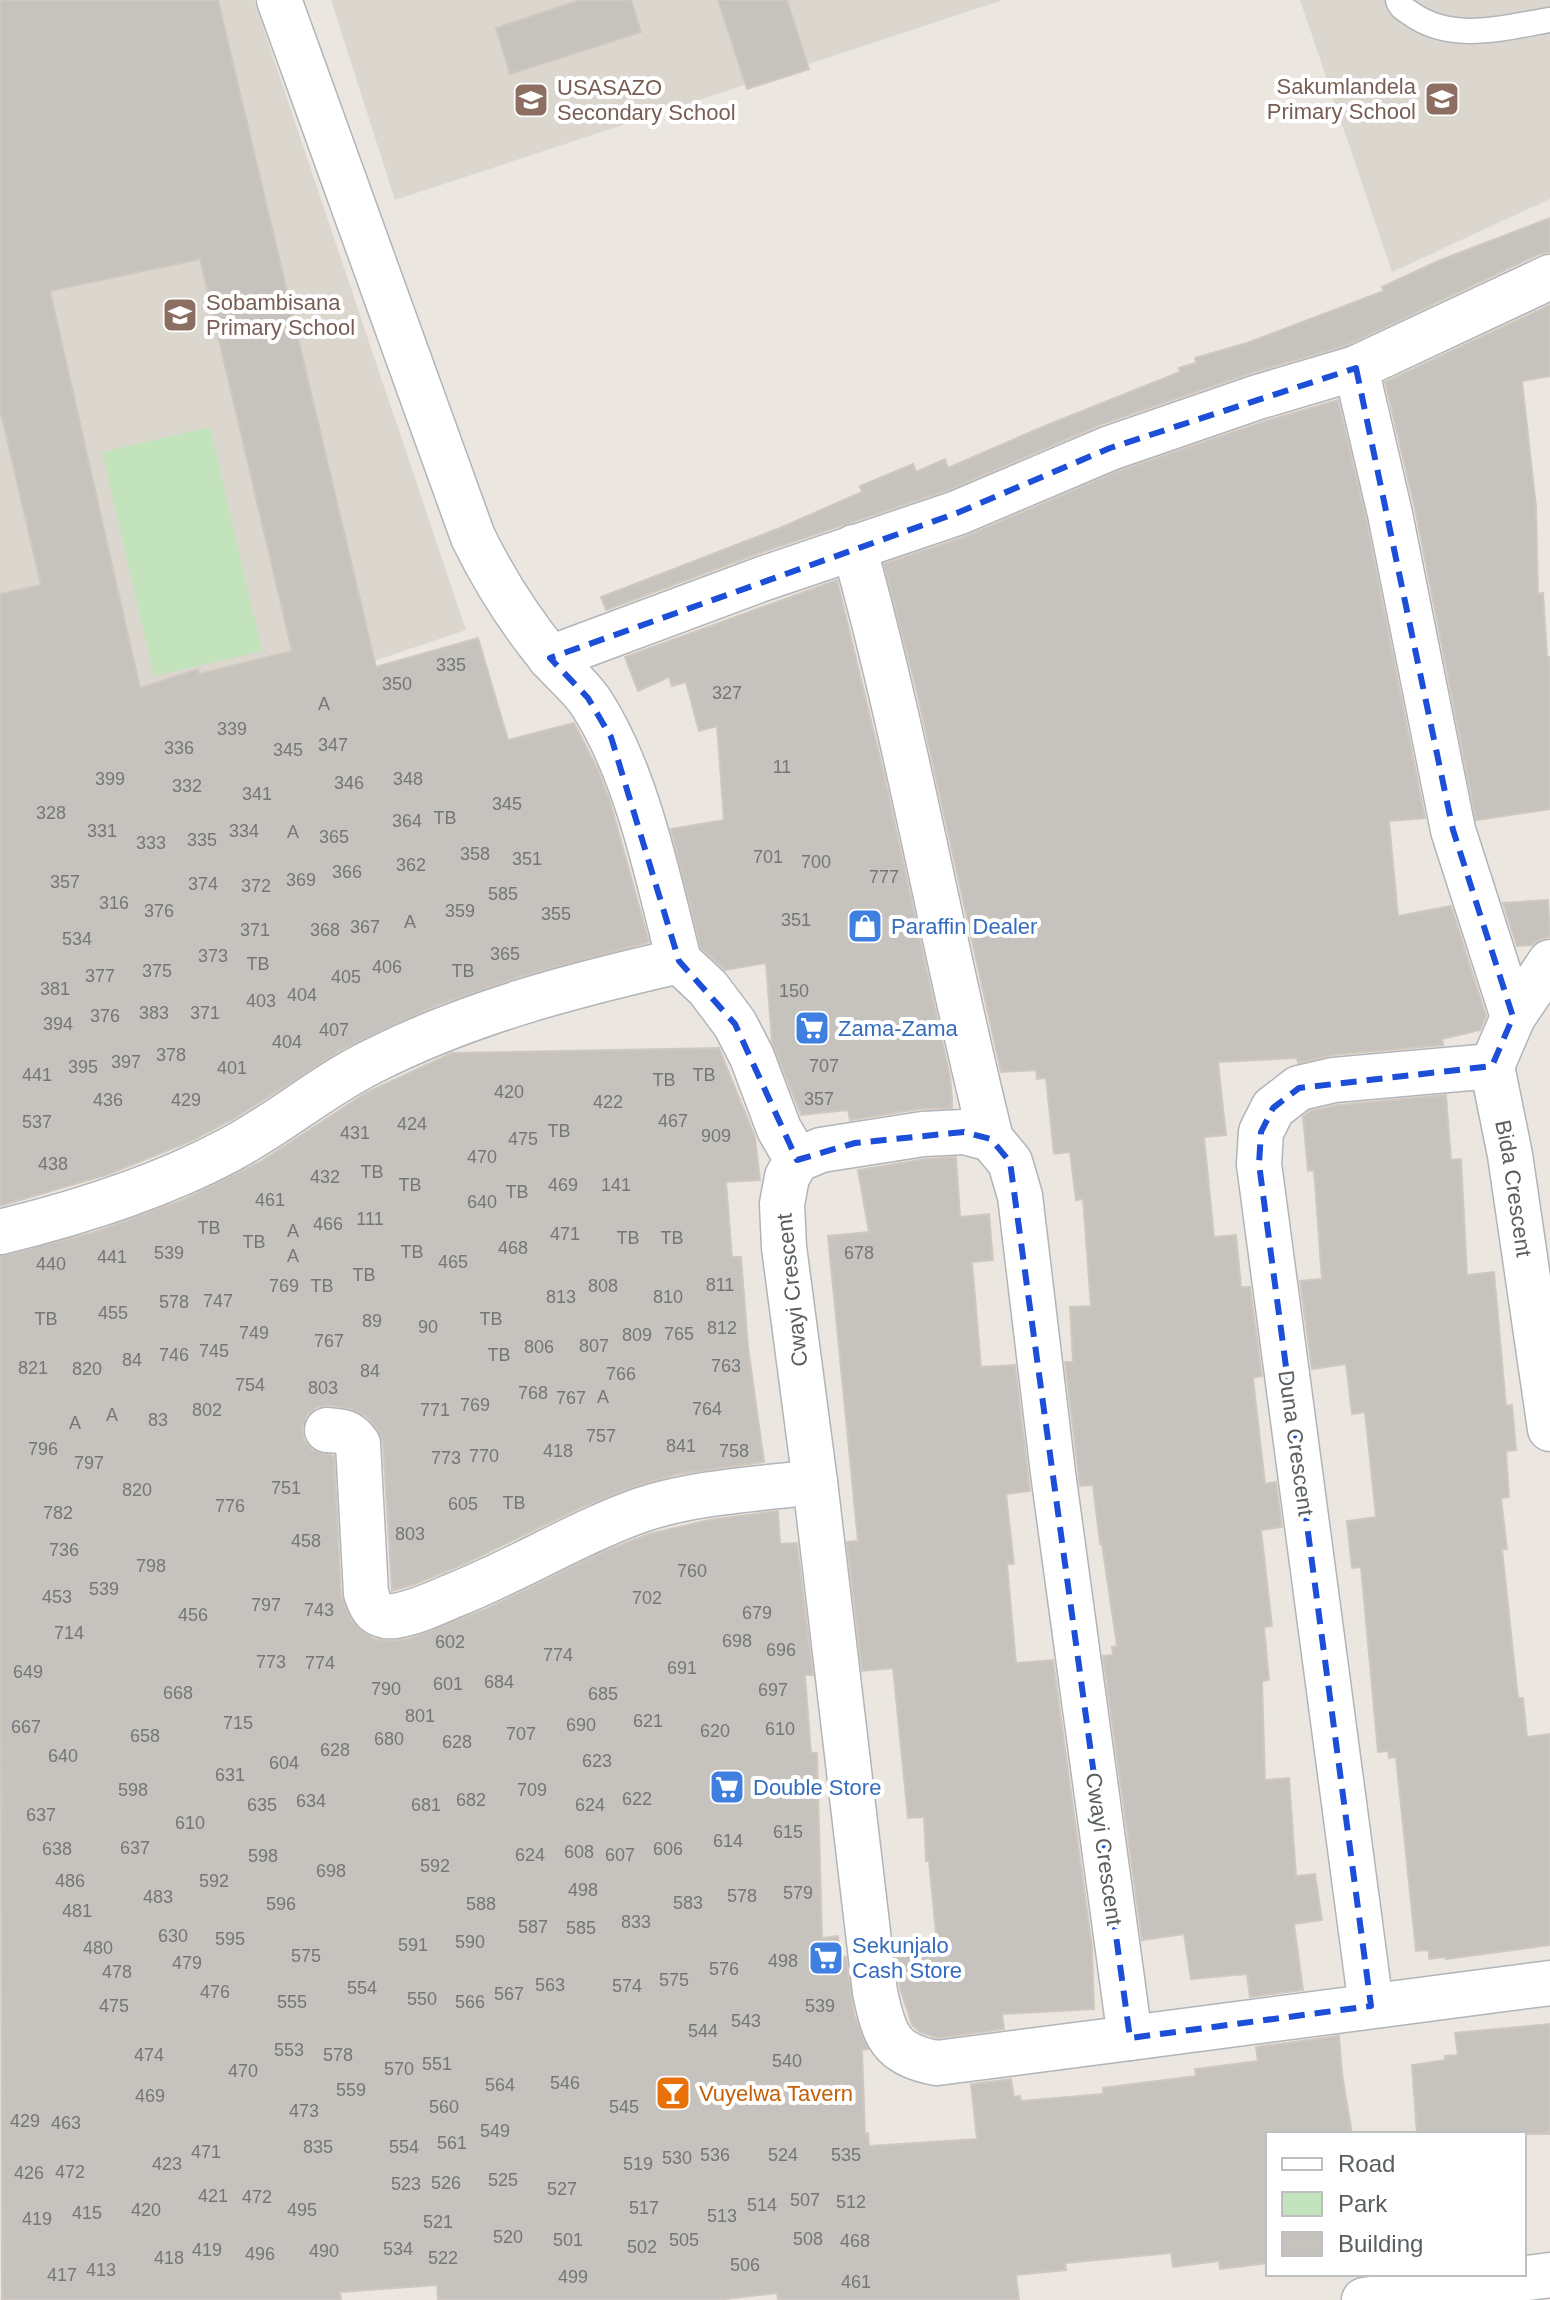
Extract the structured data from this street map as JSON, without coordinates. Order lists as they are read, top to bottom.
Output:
{
  "streets": {
    "street": ["Bida Crescent", "Cwayi Crescent", "Duna Crescent"]
  },
  "crossings": [
    ["Bida Crescent", "Duna Crescent"],
    ["Cwayi Crescent", "Duna Crescent"]
  ],
  "places": {
    "school or university": ["Sakumlandela Primary School", "USASAZO Secondary School", "Sobambisana Primary School"],
    "shop": ["Paraffin Dealer"],
    "supermarket": ["Zama-Zama", "Double Store", "Sekunjalo Cash Store"],
    "bar": ["Vuyelwa Tavern"]
  },
  "house_numbers": [
    "335",
    "350",
    "327",
    "A",
    "339",
    "347",
    "336",
    "345",
    "11",
    "399",
    "348",
    "346",
    "332",
    "341",
    "345",
    "328",
    "TB",
    "364",
    "331",
    "334",
    "A",
    "365",
    "335",
    "333",
    "358",
    "701",
    "351",
    "700",
    "362",
    "366",
    "777",
    "369",
    "357",
    "374",
    "372",
    "585",
    "316",
    "376",
    "359",
    "355",
    "351",
    "A",
    "367",
    "371",
    "368",
    "534",
    "365",
    "373",
    "TB",
    "406",
    "375",
    "TB",
    "377",
    "405",
    "381",
    "150",
    "404",
    "403",
    "383",
    "371",
    "376",
    "394",
    "407",
    "404",
    "378",
    "397",
    "707",
    "395",
    "401",
    "441",
    "TB",
    "TB",
    "420",
    "357",
    "436",
    "429",
    "422",
    "467",
    "537",
    "424",
    "TB",
    "431",
    "909",
    "475",
    "470",
    "438",
    "TB",
    "432",
    "TB",
    "469",
    "141",
    "TB",
    "461",
    "640",
    "111",
    "466",
    "TB",
    "A",
    "471",
    "TB",
    "TB",
    "TB",
    "468",
    "TB",
    "539",
    "678",
    "A",
    "441",
    "465",
    "440",
    "TB",
    "811",
    "769",
    "TB",
    "808",
    "813",
    "810",
    "747",
    "578",
    "455",
    "TB",
    "TB",
    "89",
    "90",
    "812",
    "749",
    "765",
    "809",
    "767",
    "807",
    "806",
    "745",
    "746",
    "TB",
    "84",
    "763",
    "821",
    "820",
    "84",
    "766",
    "754",
    "803",
    "768",
    "A",
    "767",
    "769",
    "764",
    "802",
    "771",
    "A",
    "83",
    "A",
    "757",
    "841",
    "796",
    "418",
    "758",
    "770",
    "773",
    "797",
    "751",
    "820",
    "TB",
    "605",
    "776",
    "782",
    "803",
    "458",
    "736",
    "798",
    "760",
    "539",
    "453",
    "702",
    "797",
    "743",
    "679",
    "456",
    "714",
    "698",
    "602",
    "696",
    "774",
    "773",
    "774",
    "691",
    "649",
    "684",
    "601",
    "790",
    "697",
    "668",
    "685",
    "801",
    "621",
    "715",
    "690",
    "667",
    "610",
    "620",
    "707",
    "658",
    "680",
    "628",
    "628",
    "640",
    "623",
    "604",
    "631",
    "598",
    "709",
    "622",
    "682",
    "634",
    "635",
    "681",
    "624",
    "637",
    "610",
    "615",
    "614",
    "637",
    "638",
    "606",
    "608",
    "624",
    "607",
    "598",
    "592",
    "698",
    "486",
    "592",
    "498",
    "579",
    "578",
    "483",
    "583",
    "596",
    "588",
    "481",
    "833",
    "587",
    "585",
    "630",
    "595",
    "590",
    "591",
    "480",
    "575",
    "498",
    "479",
    "576",
    "478",
    "575",
    "563",
    "574",
    "554",
    "476",
    "567",
    "550",
    "555",
    "566",
    "475",
    "539",
    "543",
    "544",
    "553",
    "474",
    "578",
    "540",
    "551",
    "570",
    "470",
    "546",
    "564",
    "559",
    "469",
    "560",
    "545",
    "473",
    "429",
    "463",
    "549",
    "561",
    "835",
    "554",
    "471",
    "536",
    "524",
    "535",
    "530",
    "423",
    "519",
    "472",
    "426",
    "525",
    "526",
    "523",
    "527",
    "421",
    "472",
    "507",
    "512",
    "514",
    "517",
    "420",
    "495",
    "415",
    "513",
    "419",
    "521",
    "520",
    "508",
    "501",
    "505",
    "468",
    "502",
    "534",
    "419",
    "490",
    "496",
    "418",
    "522",
    "506",
    "413",
    "417",
    "499",
    "461"
  ],
  "legend": ["Road", "Park", "Building"]
}
